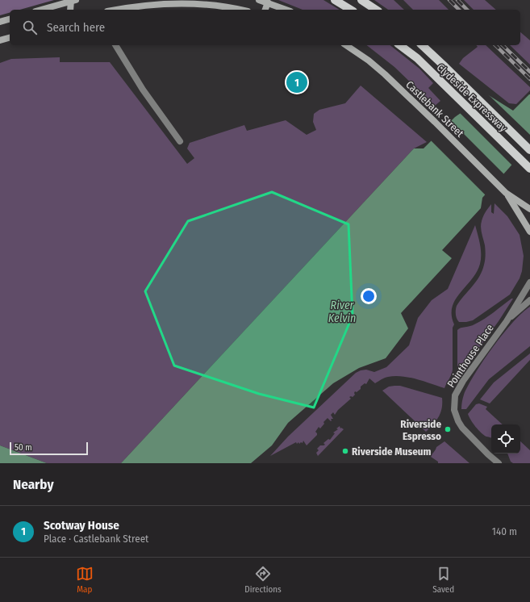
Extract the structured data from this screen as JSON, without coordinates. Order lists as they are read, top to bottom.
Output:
{
  "streets": {
    "main road": ["Clydeside Expressway", "Castlebank Street"],
    "street": ["Pointhouse Place"]
  },
  "water": ["River Kelvin"],
  "places": ["Riverside Espresso", "Riverside Museum"],
  "scale_bar": "50 m",
  "page": {
    "search": "Search here",
    "pins": "1",
    "scale": "50 m",
    "heading": "Nearby",
    "list": [
      {
        "mark": "1",
        "name": "Scotway House",
        "note": "Place · Castlebank Street",
        "value": "140 m"
      }
    ],
    "nav": ["Map", "Directions", "Saved"]
  }
}
